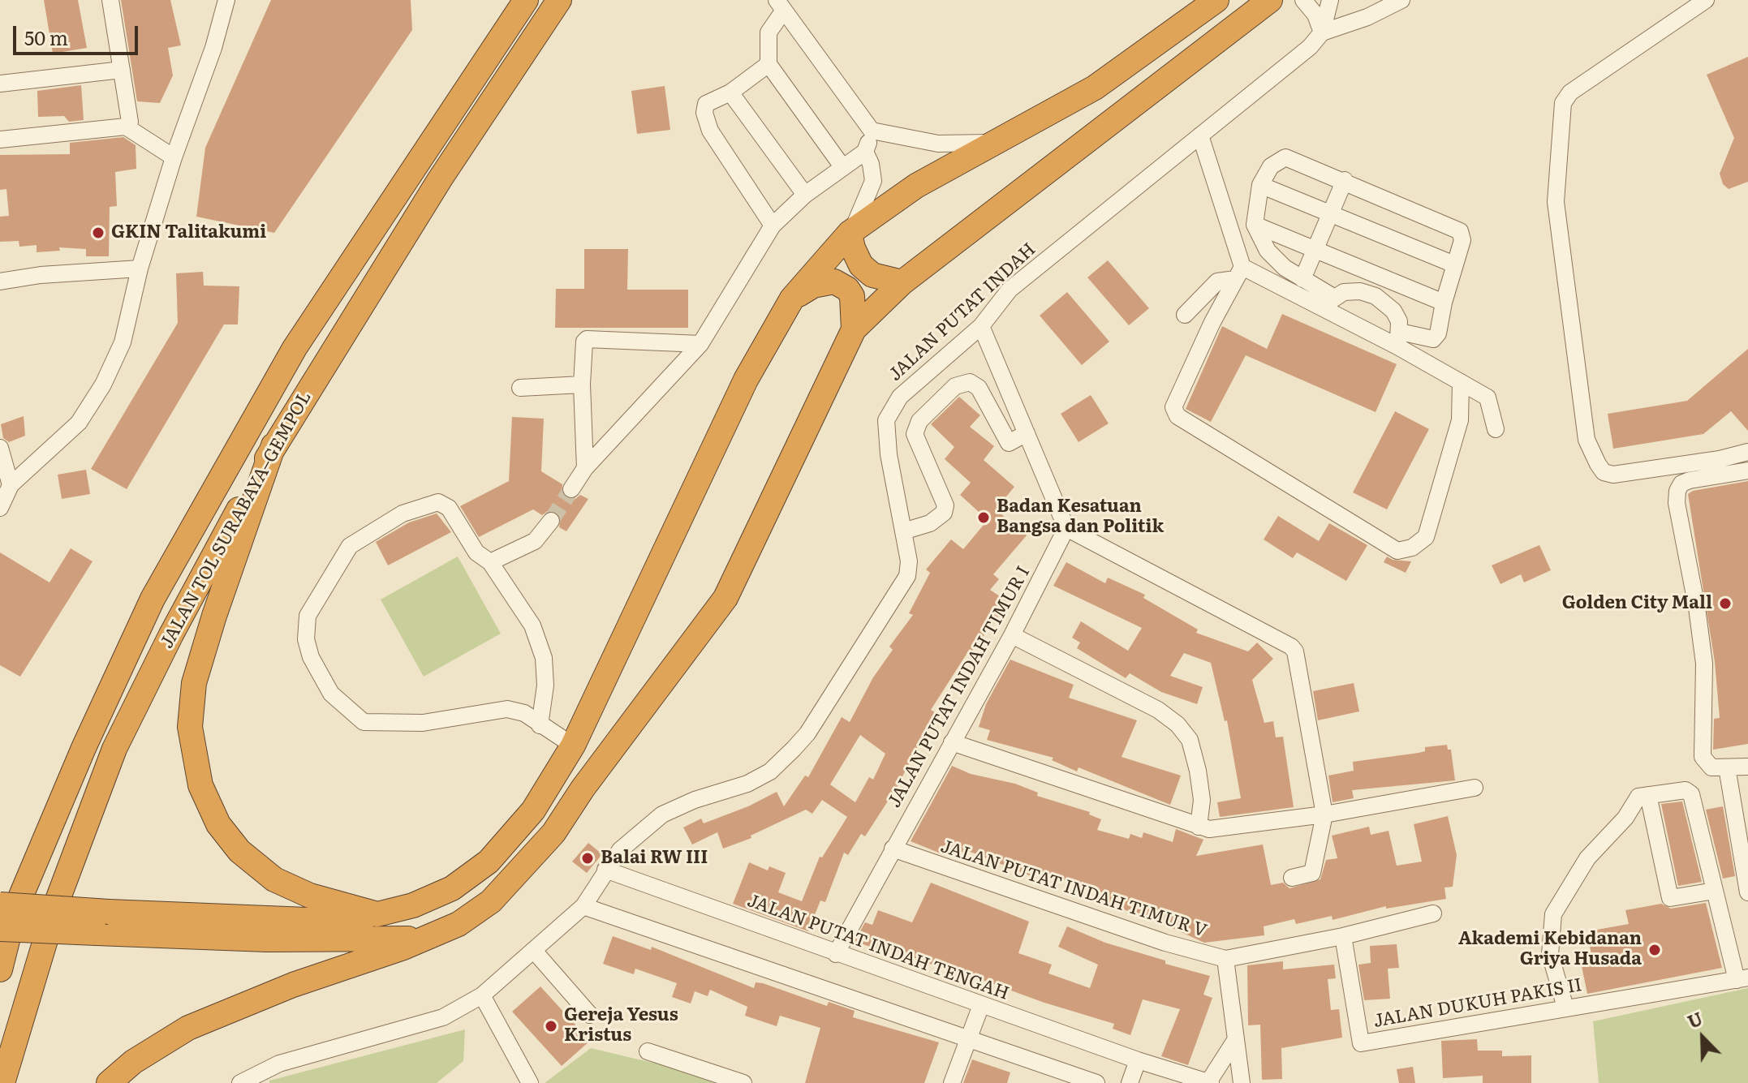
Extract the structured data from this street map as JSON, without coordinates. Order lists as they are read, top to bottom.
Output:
{
  "streets": {
    "highway": ["JALAN TOL SURABAYA–GEMPOL"],
    "street": [
      "JALAN PUTAT INDAH",
      "JALAN PUTAT INDAH TIMUR I",
      "JALAN PUTAT INDAH TIMUR V",
      "JALAN PUTAT INDAH TENGAH",
      "JALAN DUKUH PAKIS II"
    ]
  },
  "crossings": [
    ["JALAN PUTAT INDAH", "JALAN PUTAT INDAH TENGAH"],
    ["JALAN PUTAT INDAH TIMUR I", "JALAN PUTAT INDAH TIMUR V"],
    ["JALAN PUTAT INDAH TIMUR I", "JALAN PUTAT INDAH TENGAH"],
    ["JALAN PUTAT INDAH TIMUR V", "JALAN DUKUH PAKIS II"]
  ],
  "places": [
    "GKIN Talitakumi",
    "Badan Kesatuan Bangsa dan Politik",
    "Golden City Mall",
    "Balai RW III",
    "Akademi Kebidanan Griya Husada",
    "Gereja Yesus Kristus"
  ],
  "scale_bar": "50 m",
  "north": "top left"
}
